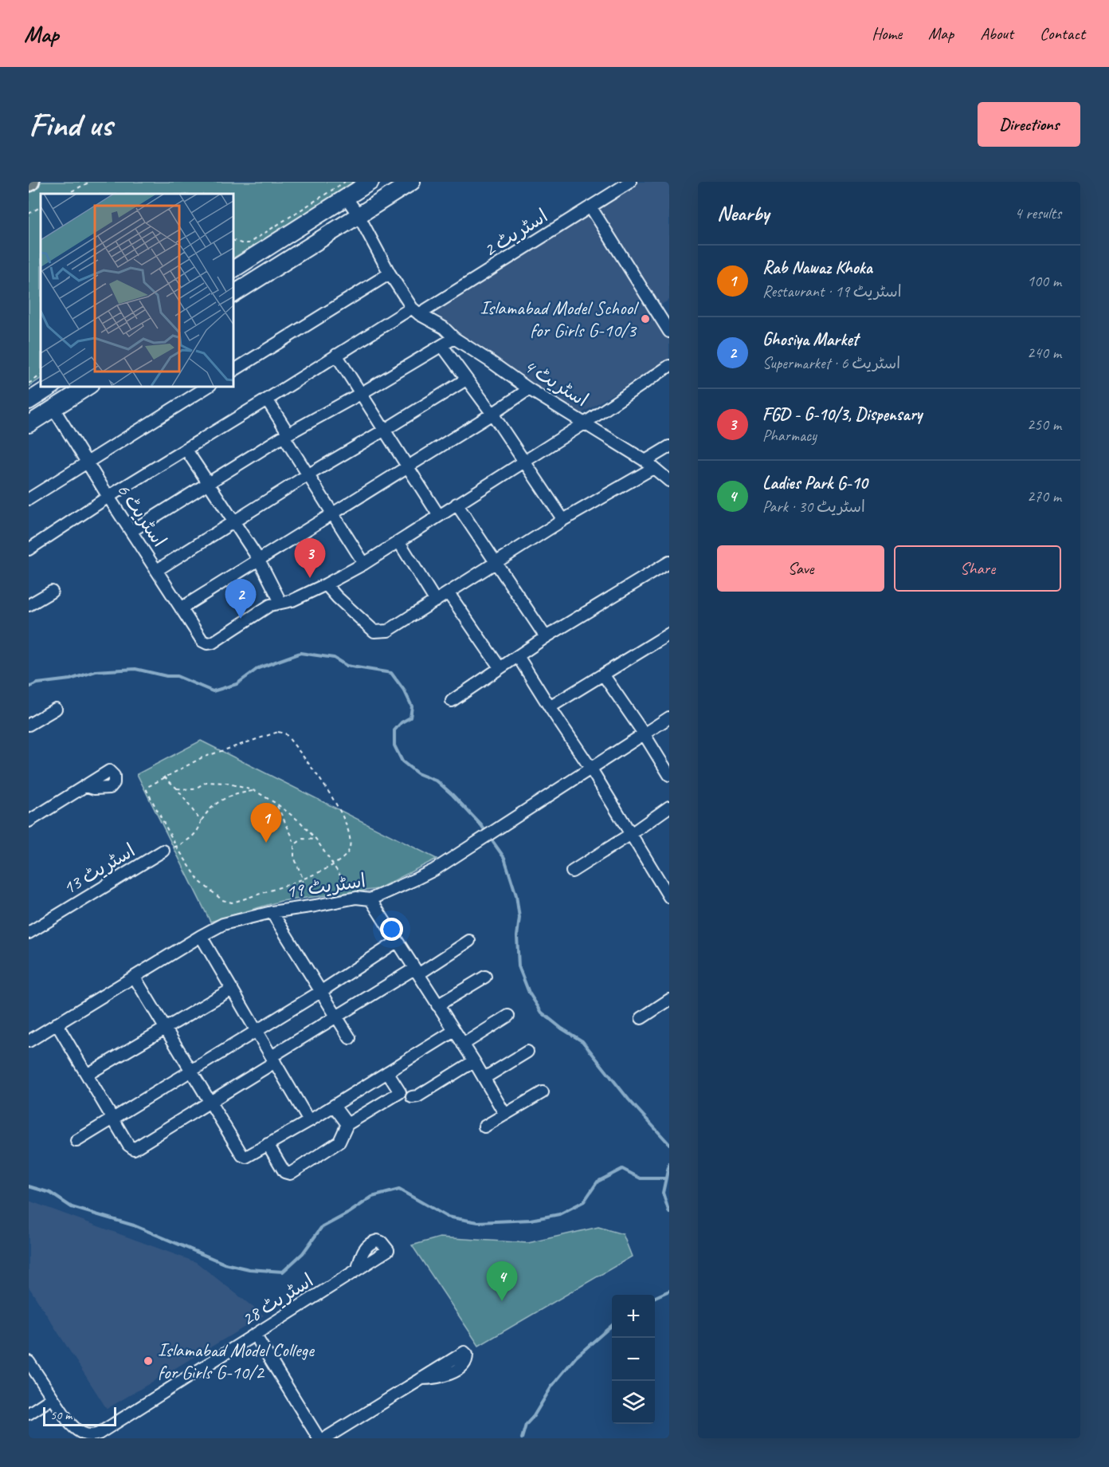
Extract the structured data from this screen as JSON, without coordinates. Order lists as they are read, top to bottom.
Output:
{
  "streets": {
    "street": [
      "اسٹریٹ 2",
      "اسٹریٹ 4",
      "اسٹریٹ 6",
      "اسٹریٹ 13",
      "اسٹریٹ 19",
      "اسٹریٹ 28"
    ]
  },
  "crossings": [
    ["اسٹریٹ 2", "اسٹریٹ 4"],
    ["اسٹریٹ 2", "اسٹریٹ 6"]
  ],
  "places": ["Islamabad Model School for Girls G-10/3", "Islamabad Model College for Girls G-10/2"],
  "scale_bar": "50 m",
  "page": {
    "header": "Map",
    "nav": [
      "Home",
      "Map",
      "About",
      "Contact"
    ],
    "buttons": [
      "Directions",
      ["Save", "Share"]
    ],
    "title": "Find us",
    "heading": ["Nearby", "4 results"],
    "list": [
      {
        "mark": "1",
        "name": "Rab Nawaz Khoka",
        "note": "Restaurant · اسٹریٹ 19",
        "value": "100 m"
      },
      {
        "mark": "2",
        "name": "Ghosiya Market",
        "note": "Supermarket · اسٹریٹ 6",
        "value": "240 m"
      },
      {
        "mark": "3",
        "name": "FGD - G-10/3, Dispensary",
        "note": "Pharmacy",
        "value": "250 m"
      },
      {
        "mark": "4",
        "name": "Ladies Park G-10",
        "note": "Park · اسٹریٹ 30",
        "value": "270 m"
      }
    ],
    "pins": [
      "3",
      "2",
      "1",
      "4"
    ],
    "map_buttons": ["+", "−"],
    "scale": "50 m"
  }
}
